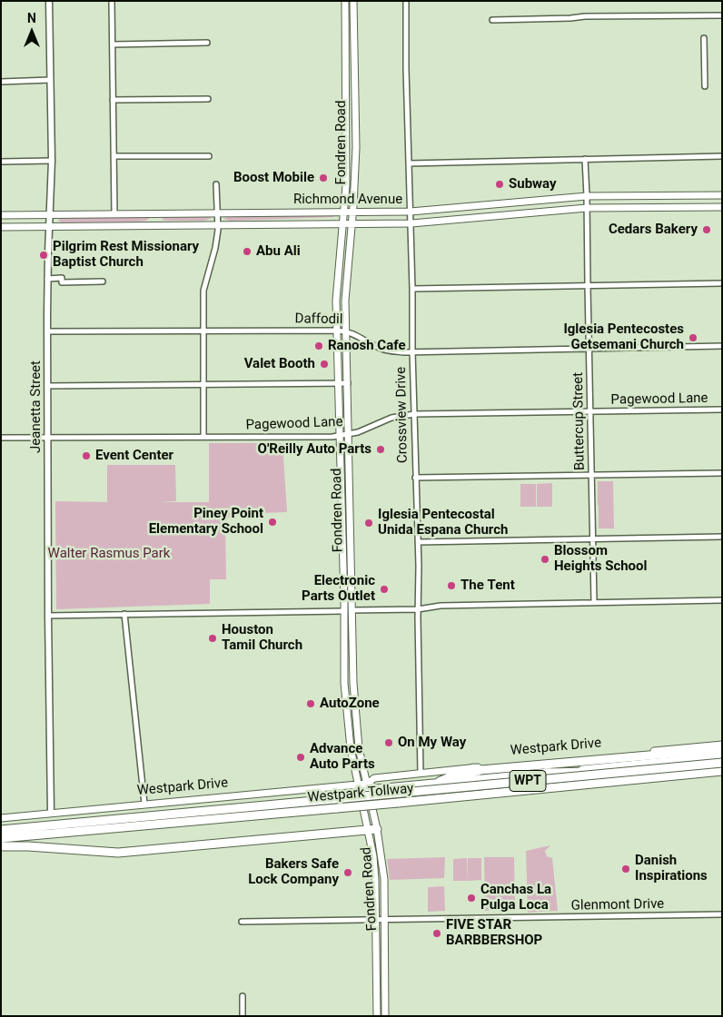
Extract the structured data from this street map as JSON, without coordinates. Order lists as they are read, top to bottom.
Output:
{
  "streets": {
    "highway": ["WPT", "Westpark Tollway"],
    "main road": ["Fondren Road", "Richmond Avenue", "Westpark Drive"],
    "street": [
      "Daffodil",
      "Pagewood Lane",
      "Jeanetta Street",
      "Crossview Drive",
      "Buttercup Street",
      "Glenmont Drive"
    ]
  },
  "crossings": [
    ["Fondren Road", "Richmond Avenue"],
    ["Fondren Road", "Daffodil"],
    ["Fondren Road", "Pagewood Lane"],
    ["Fondren Road", "Westpark Drive"],
    ["Fondren Road", "Glenmont Drive"],
    ["Richmond Avenue", "Jeanetta Street"],
    ["Richmond Avenue", "Crossview Drive"],
    ["Richmond Avenue", "Buttercup Street"],
    ["Daffodil", "Jeanetta Street"],
    ["Daffodil", "Crossview Drive"],
    ["Daffodil", "Buttercup Street"],
    ["Pagewood Lane", "Jeanetta Street"],
    ["Pagewood Lane", "Crossview Drive"],
    ["Pagewood Lane", "Buttercup Street"],
    ["Jeanetta Street", "Westpark Drive"],
    ["Crossview Drive", "Westpark Drive"]
  ],
  "parks": ["Walter Rasmus Park"],
  "places": [
    "Boost Mobile",
    "Subway",
    "Cedars Bakery",
    "Abu Ali",
    "Pilgrim Rest Missionary Baptist Church",
    "Iglesia Pentecostes Getsemani Church",
    "Ranosh Cafe",
    "Valet Booth",
    "O'Reilly Auto Parts",
    "Event Center",
    "Piney Point Elementary School",
    "Iglesia Pentecostal Unida Espana Church",
    "Blossom Heights School",
    "The Tent",
    "Electronic Parts Outlet",
    "Houston Tamil Church",
    "AutoZone",
    "On My Way",
    "Advance Auto Parts",
    "Danish Inspirations",
    "Bakers Safe Lock Company",
    "Canchas La Pulga Loca",
    "FIVE STAR BARBBERSHOP"
  ],
  "north": "top"
}
